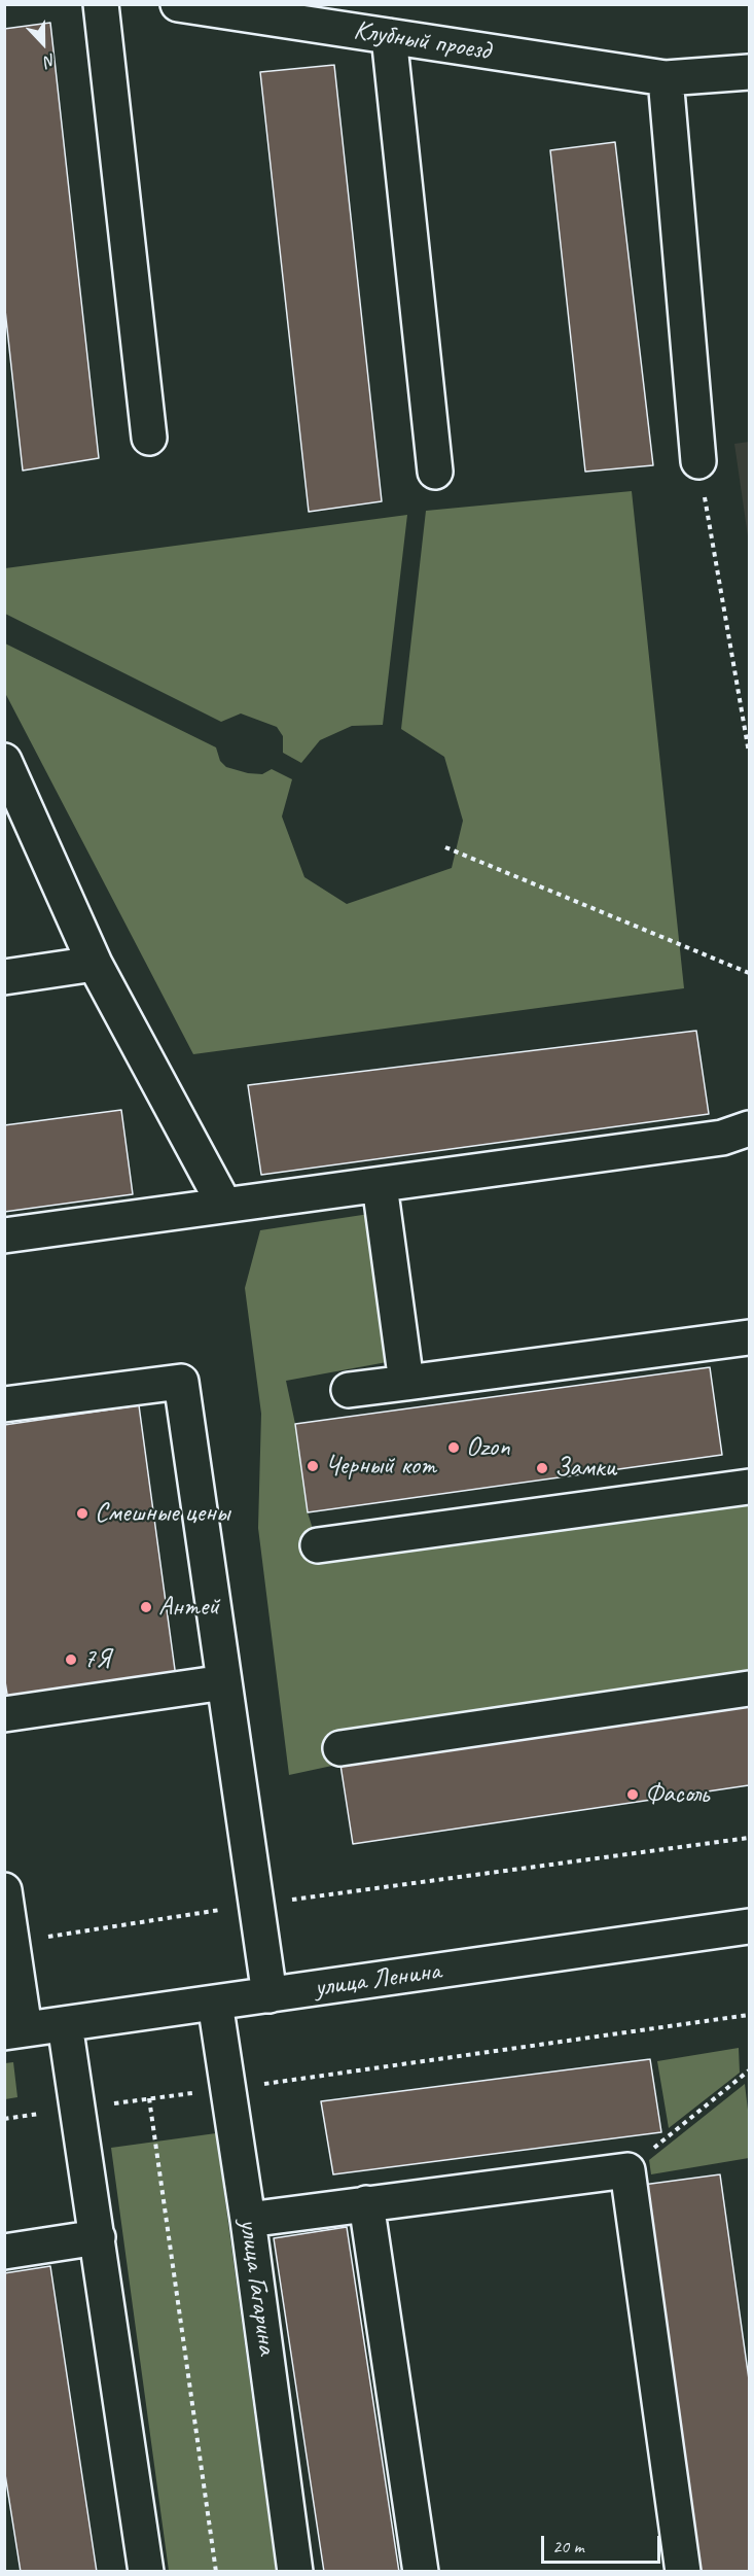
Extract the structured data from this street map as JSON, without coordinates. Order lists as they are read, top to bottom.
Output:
{
  "streets": {
    "street": ["Клубный проезд", "улица Ленина", "улица Гагарина"]
  },
  "crossings": [
    ["улица Ленина", "улица Гагарина"]
  ],
  "places": [
    "Ozon",
    "Черный кот",
    "Замки",
    "Смешные цены",
    "Антей",
    "7Я",
    "Фасоль"
  ],
  "scale_bar": "20 m",
  "north": "bottom"
}
